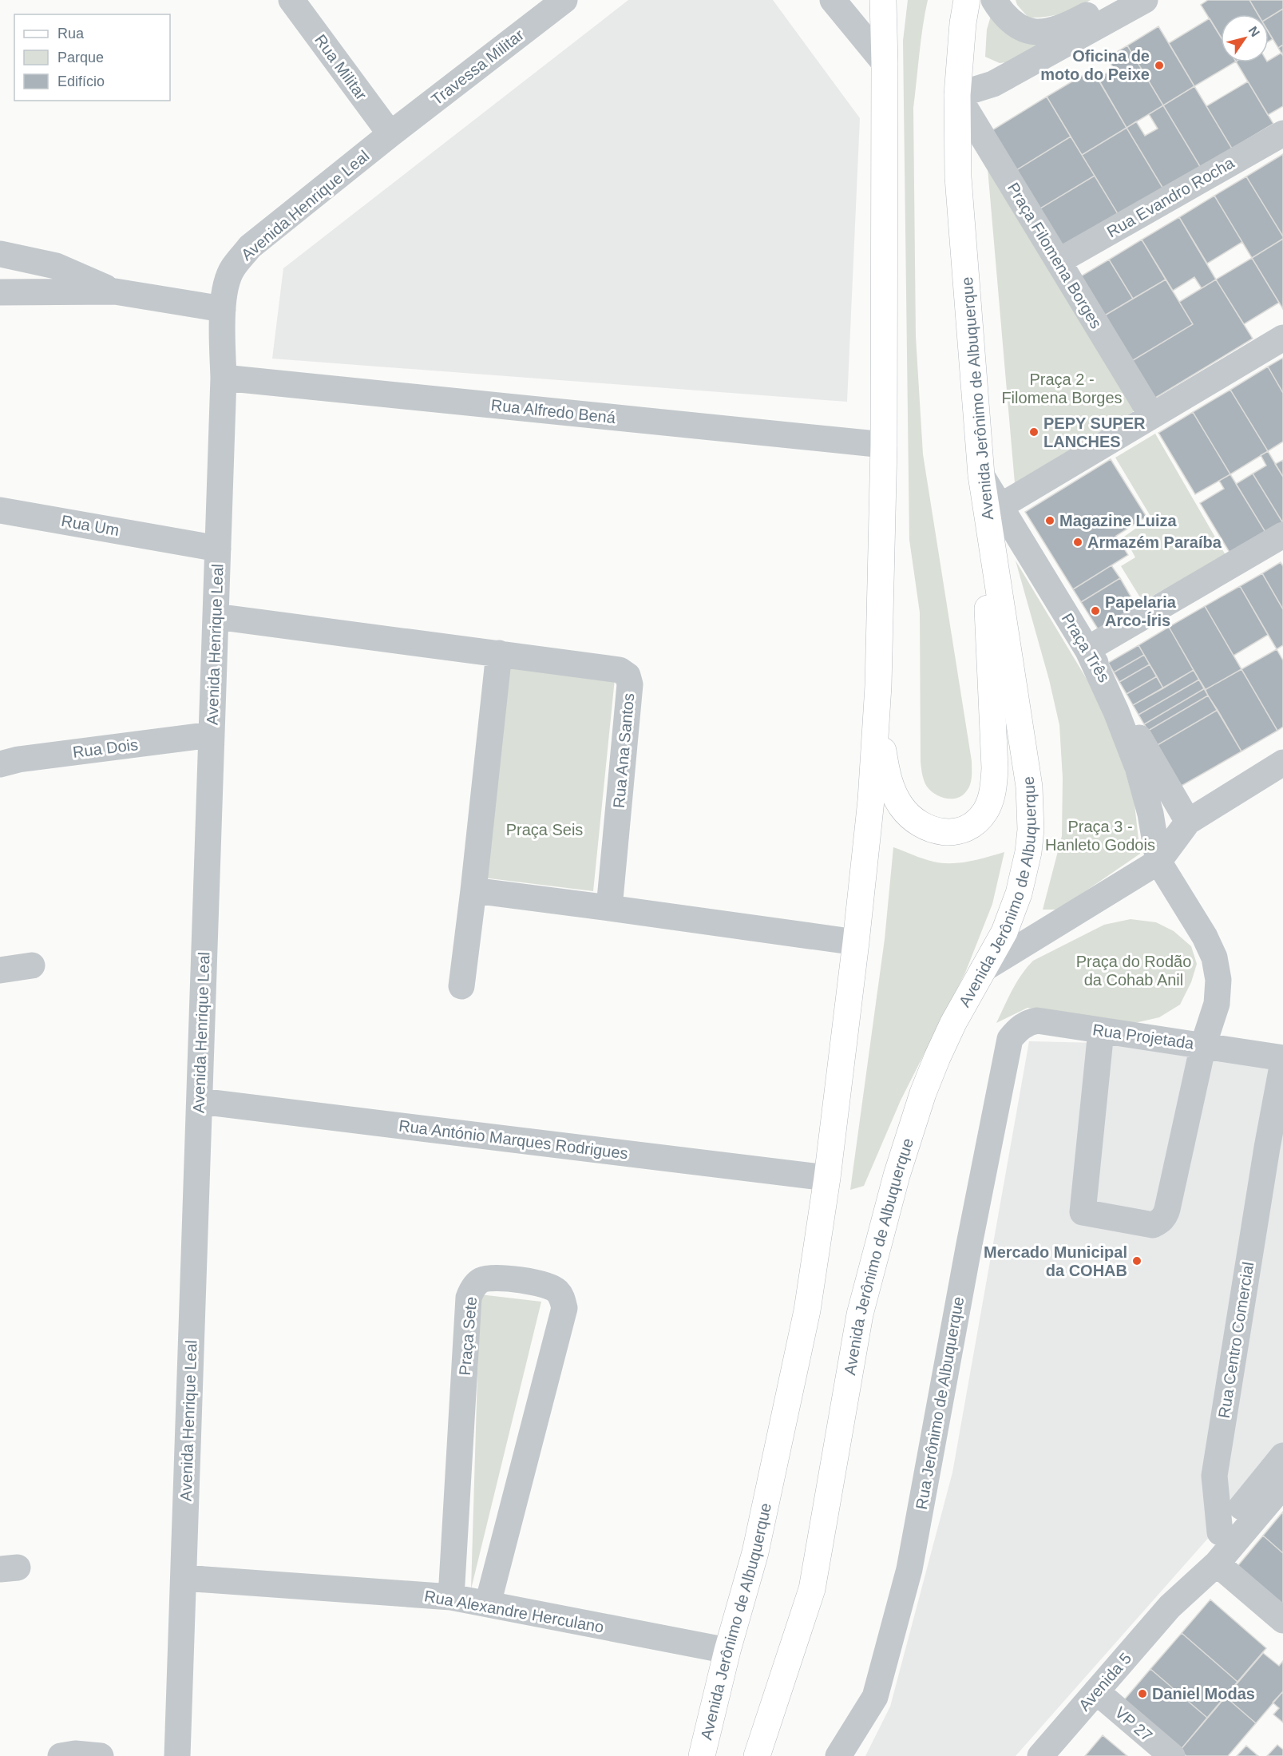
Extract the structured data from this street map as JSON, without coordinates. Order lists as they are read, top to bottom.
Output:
{
  "streets": {
    "main road": ["Avenida Jerônimo de Albuquerque"],
    "street": [
      "Rua Militar",
      "Travessa Militar",
      "Rua Evandro Rocha",
      "Avenida Henrique Leal",
      "Praça Filomena Borges",
      "Rua Alfredo Bená",
      "Rua Um",
      "Praça Três",
      "Rua Dois",
      "Rua Ana Santos",
      "Rua Projetada",
      "Rua António Marques Rodrigues",
      "Praça Sete",
      "Rua Centro Comercial",
      "Rua Jerônimo de Albuquerque",
      "Rua Alexandre Herculano",
      "Avenida 5",
      "VP 27"
    ]
  },
  "crossings": [
    ["Rua Militar", "Travessa Militar"],
    ["Rua Militar", "Avenida Henrique Leal"],
    ["Travessa Militar", "Avenida Henrique Leal"],
    ["Rua Evandro Rocha", "Praça Filomena Borges"],
    ["Avenida Henrique Leal", "Rua Alfredo Bená"],
    ["Avenida Henrique Leal", "Rua Um"],
    ["Avenida Henrique Leal", "Rua Dois"],
    ["Avenida Henrique Leal", "Rua Ana Santos"],
    ["Avenida Henrique Leal", "Rua António Marques Rodrigues"],
    ["Avenida Henrique Leal", "Rua Alexandre Herculano"],
    ["Praça Filomena Borges", "Avenida Jerônimo de Albuquerque"],
    ["Avenida Jerônimo de Albuquerque", "Rua Alfredo Bená"],
    ["Avenida Jerônimo de Albuquerque", "Praça Três"],
    ["Avenida Jerônimo de Albuquerque", "Rua António Marques Rodrigues"],
    ["Avenida Jerônimo de Albuquerque", "Rua Alexandre Herculano"],
    ["Rua Projetada", "Rua Centro Comercial"],
    ["Rua Projetada", "Rua Jerônimo de Albuquerque"],
    ["Praça Sete", "Rua Alexandre Herculano"],
    ["Rua Centro Comercial", "Avenida 5"],
    ["Avenida 5", "VP 27"]
  ],
  "parks": [
    "Praça 2 - Filomena Borges",
    "Praça 3 - Hanleto Godois",
    "Praça Seis",
    "Praça do Rodão da Cohab Anil"
  ],
  "places": [
    "Oficina de moto do Peixe",
    "PEPY SUPER LANCHES",
    "Magazine Luiza",
    "Armazém Paraíba",
    "Papelaria Arco-Íris",
    "Mercado Municipal da COHAB",
    "Daniel Modas"
  ],
  "legend": ["Rua", "Parque", "Edifício"],
  "north": "top right"
}
